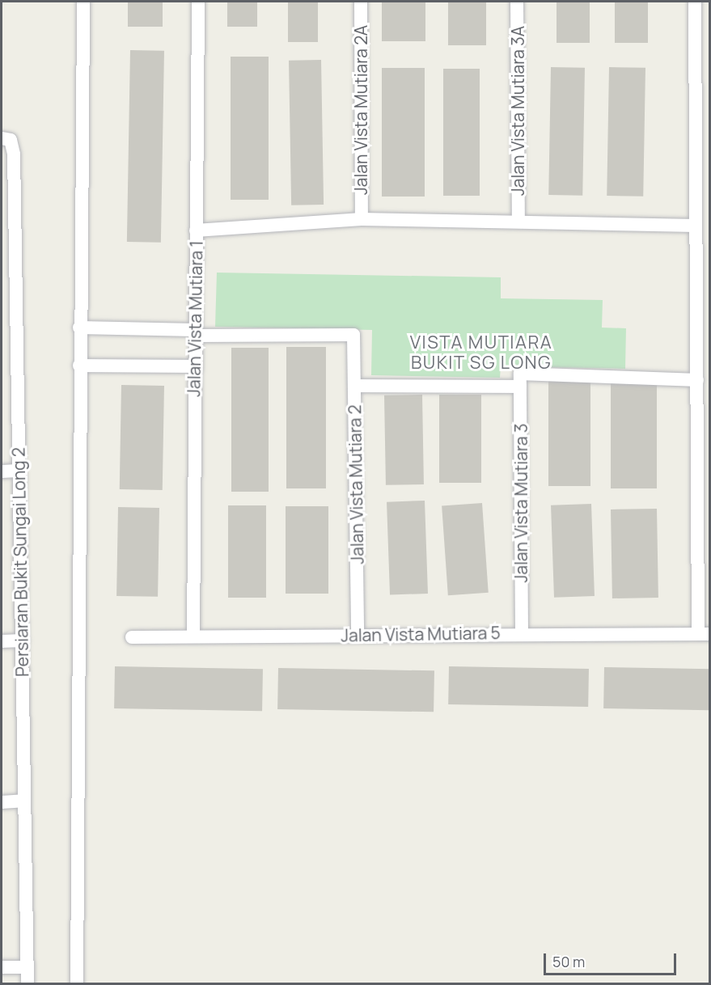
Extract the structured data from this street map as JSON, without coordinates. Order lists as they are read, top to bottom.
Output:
{
  "streets": {
    "street": [
      "Jalan Vista Mutiara 2A",
      "Jalan Vista Mutiara 3A",
      "Jalan Vista Mutiara 1",
      "Jalan Vista Mutiara 2",
      "Jalan Vista Mutiara 3",
      "Persiaran Bukit Sungai Long 2",
      "Jalan Vista Mutiara 5"
    ]
  },
  "crossings": [
    ["Jalan Vista Mutiara 1", "Jalan Vista Mutiara 2"],
    ["Jalan Vista Mutiara 1", "Jalan Vista Mutiara 5"],
    ["Jalan Vista Mutiara 2", "Jalan Vista Mutiara 5"],
    ["Jalan Vista Mutiara 3", "Jalan Vista Mutiara 5"]
  ],
  "districts": ["VISTA MUTIARA BUKIT SG LONG"],
  "scale_bar": "50 m"
}
